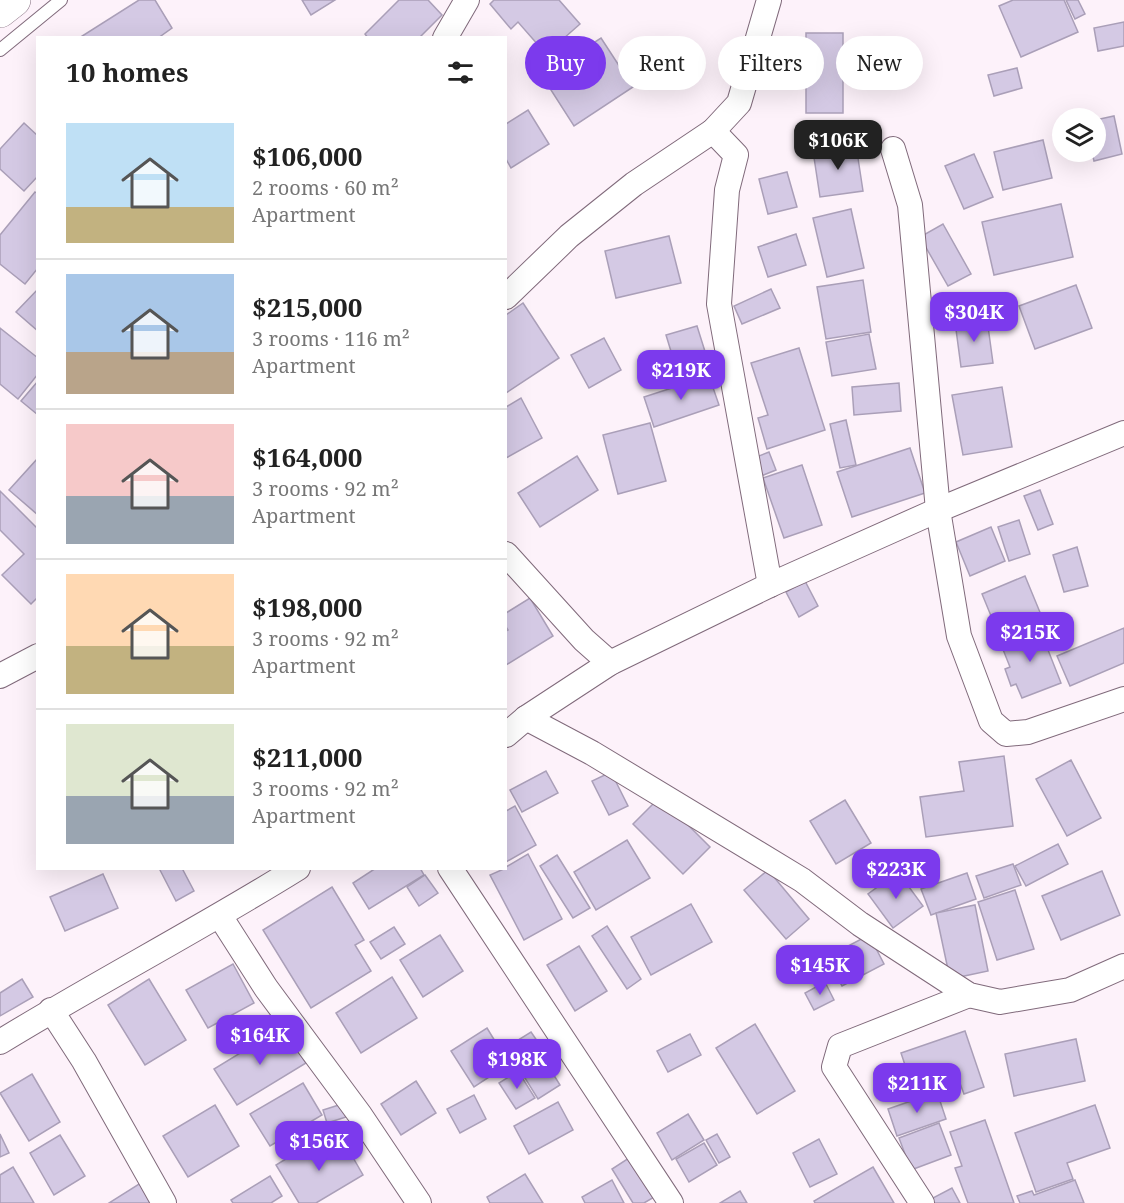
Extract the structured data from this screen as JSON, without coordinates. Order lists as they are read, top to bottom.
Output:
{
  "page": {
    "chip": [
      "Buy",
      "Rent",
      "Filters",
      "New"
    ],
    "heading": "10 homes",
    "list": [
      {
        "name": "$106,000",
        "note": "2 rooms · 60 m² · Apartment"
      },
      {
        "name": "$215,000",
        "note": "3 rooms · 116 m² · Apartment"
      },
      {
        "name": "$164,000",
        "note": "3 rooms · 92 m² · Apartment"
      },
      {
        "name": "$198,000",
        "note": "3 rooms · 92 m² · Apartment"
      },
      {
        "name": "$211,000",
        "note": "3 rooms · 92 m² · Apartment"
      }
    ],
    "price": [
      "$106K",
      "$304K",
      "$219K",
      "$215K",
      "$223K",
      "$145K",
      "$164K",
      "$198K",
      "$211K",
      "$156K"
    ]
  }
}
